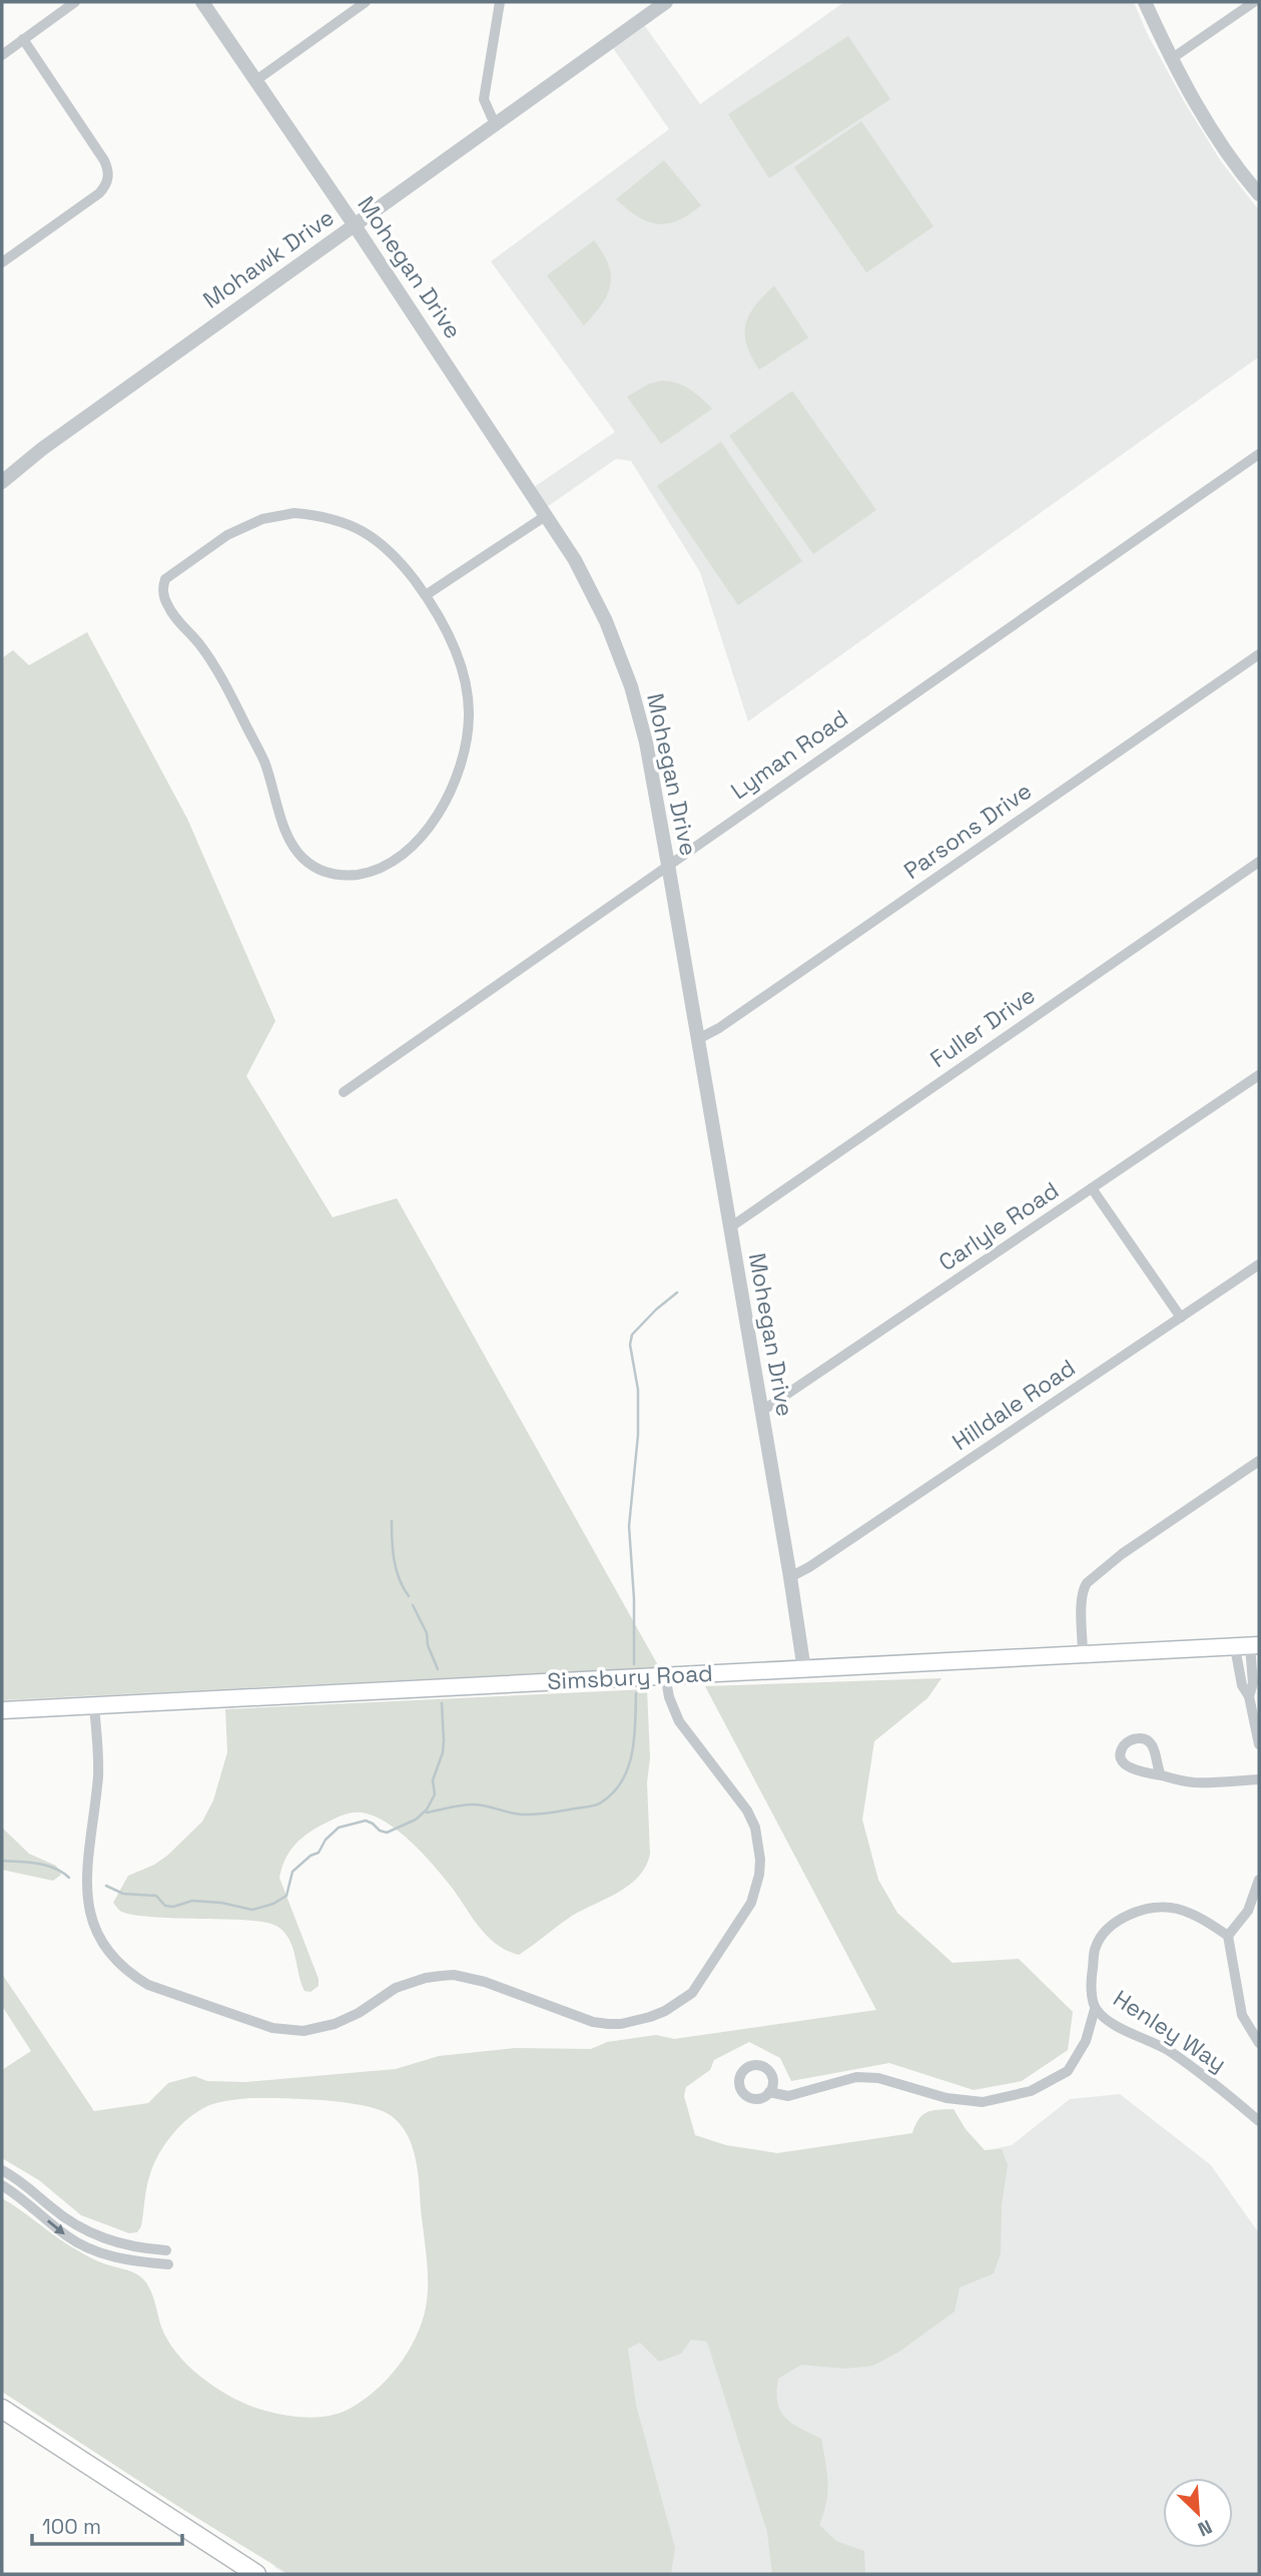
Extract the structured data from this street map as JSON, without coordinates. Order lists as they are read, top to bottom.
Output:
{
  "streets": {
    "main road": ["Simsbury Road"],
    "street": [
      "Mohawk Drive",
      "Mohegan Drive",
      "Lyman Road",
      "Parsons Drive",
      "Fuller Drive",
      "Carlyle Road",
      "Hilldale Road",
      "Henley Way"
    ]
  },
  "crossings": [
    ["Mohawk Drive", "Mohegan Drive"],
    ["Mohegan Drive", "Lyman Road"],
    ["Mohegan Drive", "Parsons Drive"],
    ["Mohegan Drive", "Fuller Drive"],
    ["Mohegan Drive", "Carlyle Road"],
    ["Mohegan Drive", "Hilldale Road"],
    ["Mohegan Drive", "Simsbury Road"]
  ],
  "scale_bar": "100 m",
  "north": "bottom right"
}
